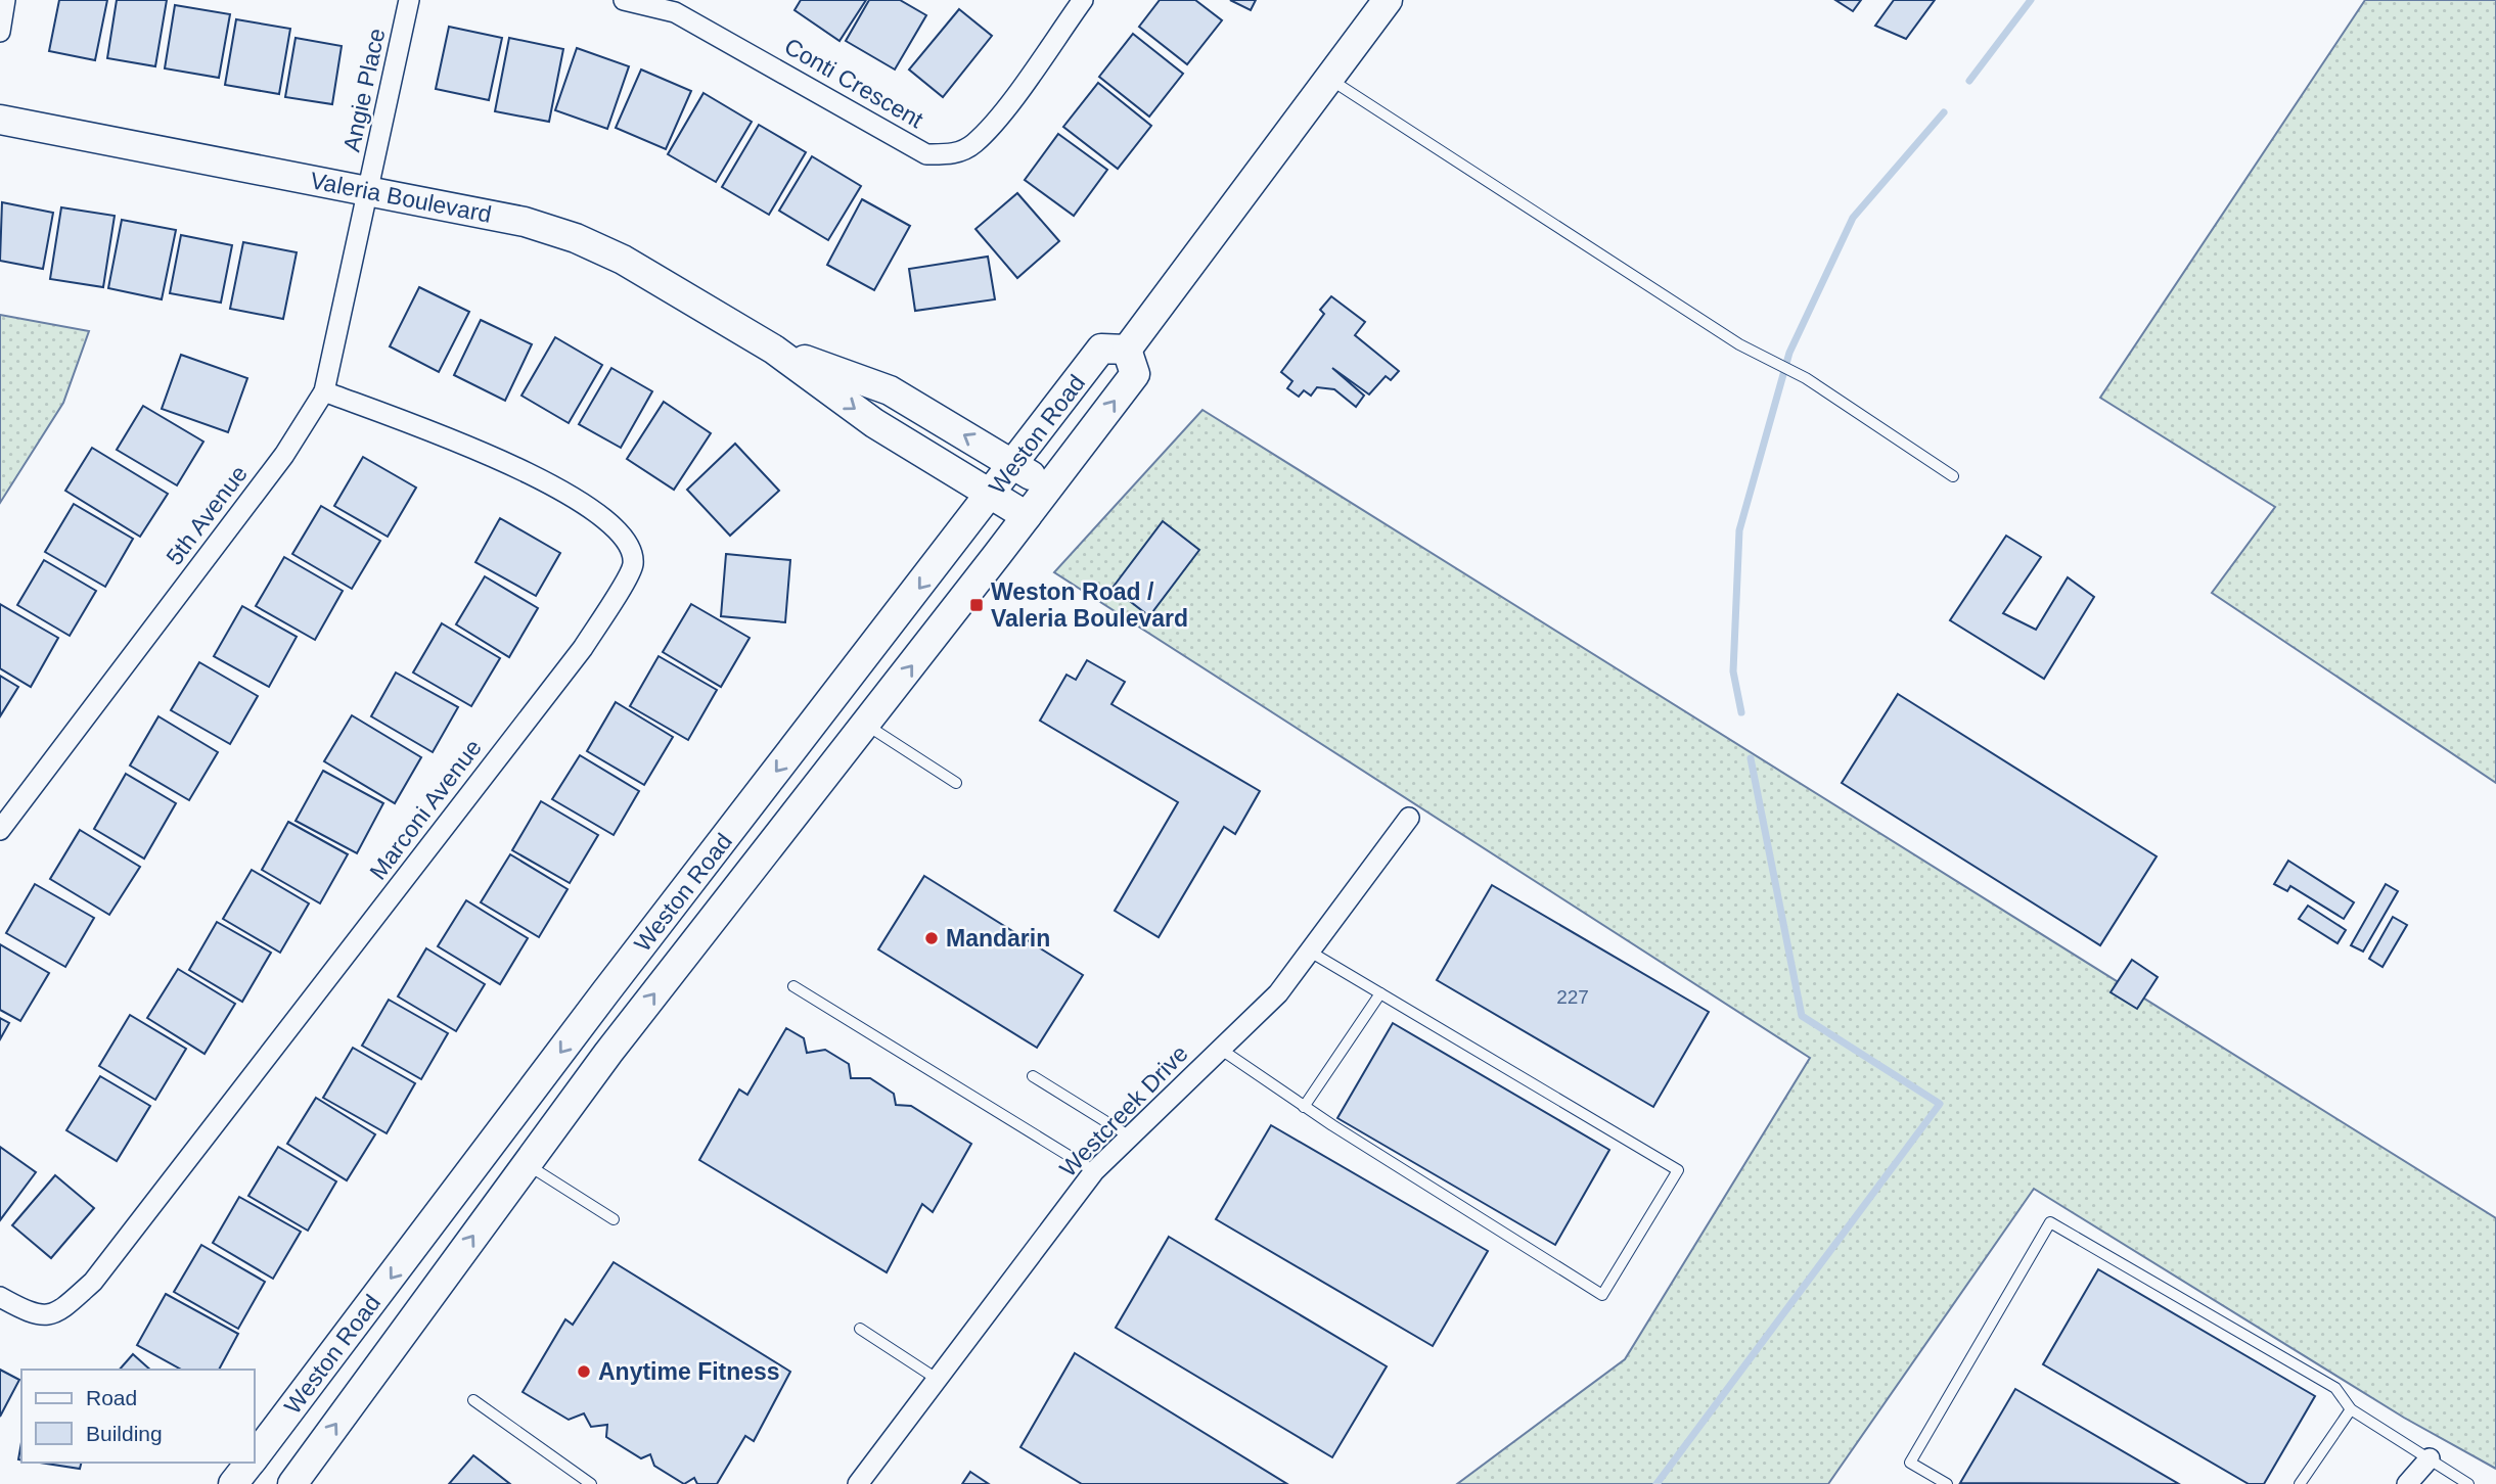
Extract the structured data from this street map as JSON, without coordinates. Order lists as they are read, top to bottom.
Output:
{
  "streets": {
    "main road": ["Valeria Boulevard", "Weston Road"],
    "street": [
      "Conti Crescent",
      "Angie Place",
      "5th Avenue",
      "Marconi Avenue",
      "Westcreek Drive"
    ]
  },
  "crossings": [
    ["Angie Place", "Valeria Boulevard"],
    ["Angie Place", "5th Avenue"],
    ["Valeria Boulevard", "Weston Road"],
    ["Valeria Boulevard", "5th Avenue"],
    ["5th Avenue", "Marconi Avenue"]
  ],
  "places": {
    "transit": ["Weston Road / Valeria Boulevard"],
    "other": ["Mandarin", "Anytime Fitness"]
  },
  "house_numbers": ["227"],
  "legend": ["Road", "Building"]
}
